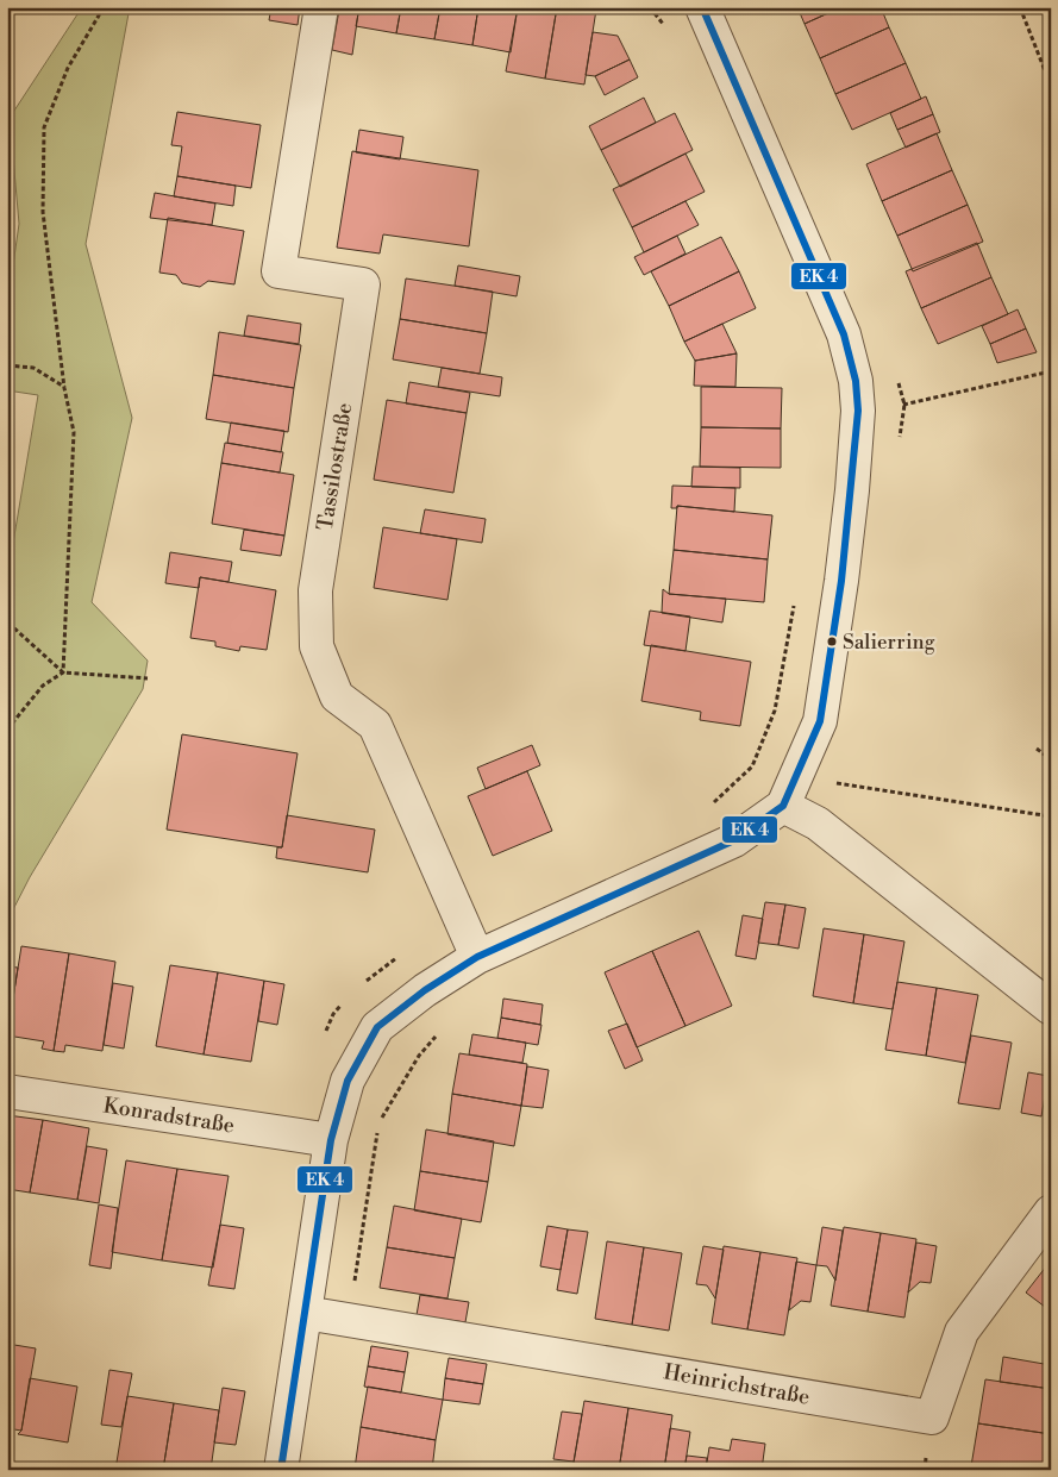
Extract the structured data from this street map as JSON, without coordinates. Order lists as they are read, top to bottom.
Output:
{
  "streets": {
    "street": ["Tassilostraße", "Konradstraße", "Heinrichstraße"]
  },
  "places": ["Salierring"]
}
